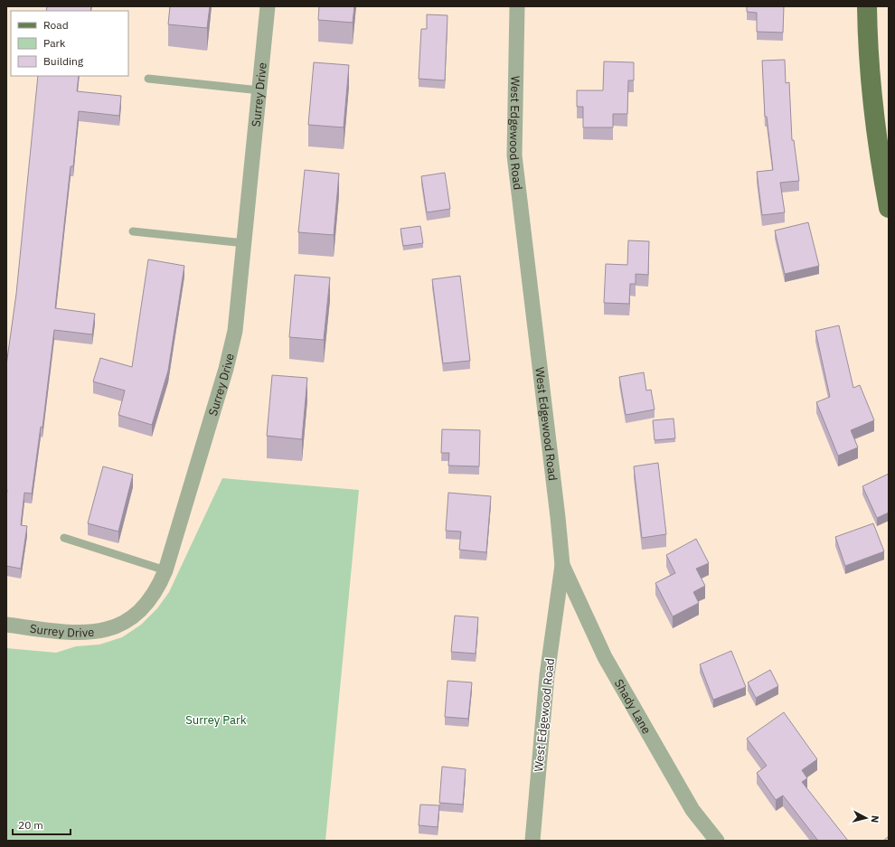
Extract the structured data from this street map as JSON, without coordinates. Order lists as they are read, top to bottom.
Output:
{
  "streets": {
    "street": ["Surrey Drive", "West Edgewood Road", "Shady Lane"]
  },
  "crossings": [
    ["West Edgewood Road", "Shady Lane"]
  ],
  "parks": ["Surrey Park"],
  "legend": ["Road", "Park", "Building"],
  "scale_bar": "20 m",
  "north": "right"
}
